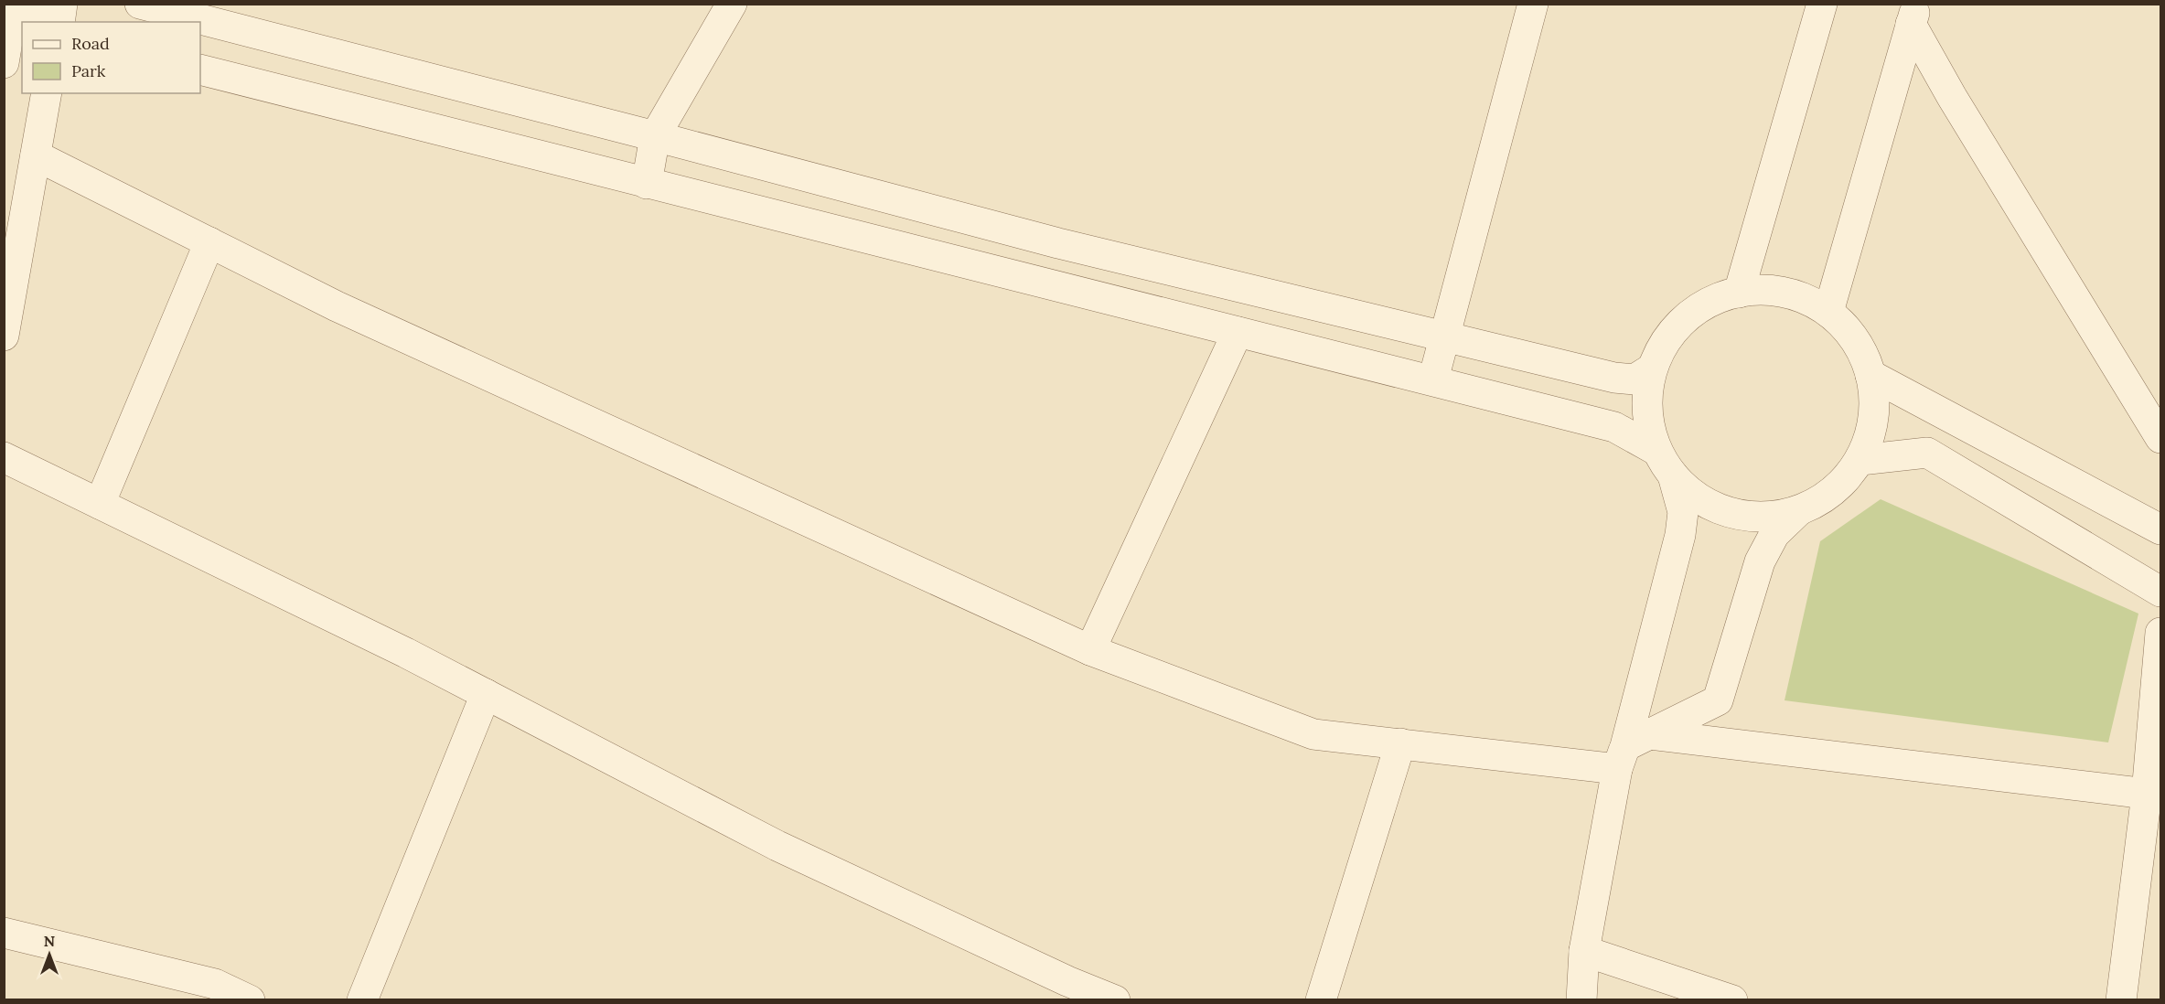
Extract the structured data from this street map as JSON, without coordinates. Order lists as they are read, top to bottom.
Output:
{
  "legend": ["Road", "Park"],
  "north": "top"
}
